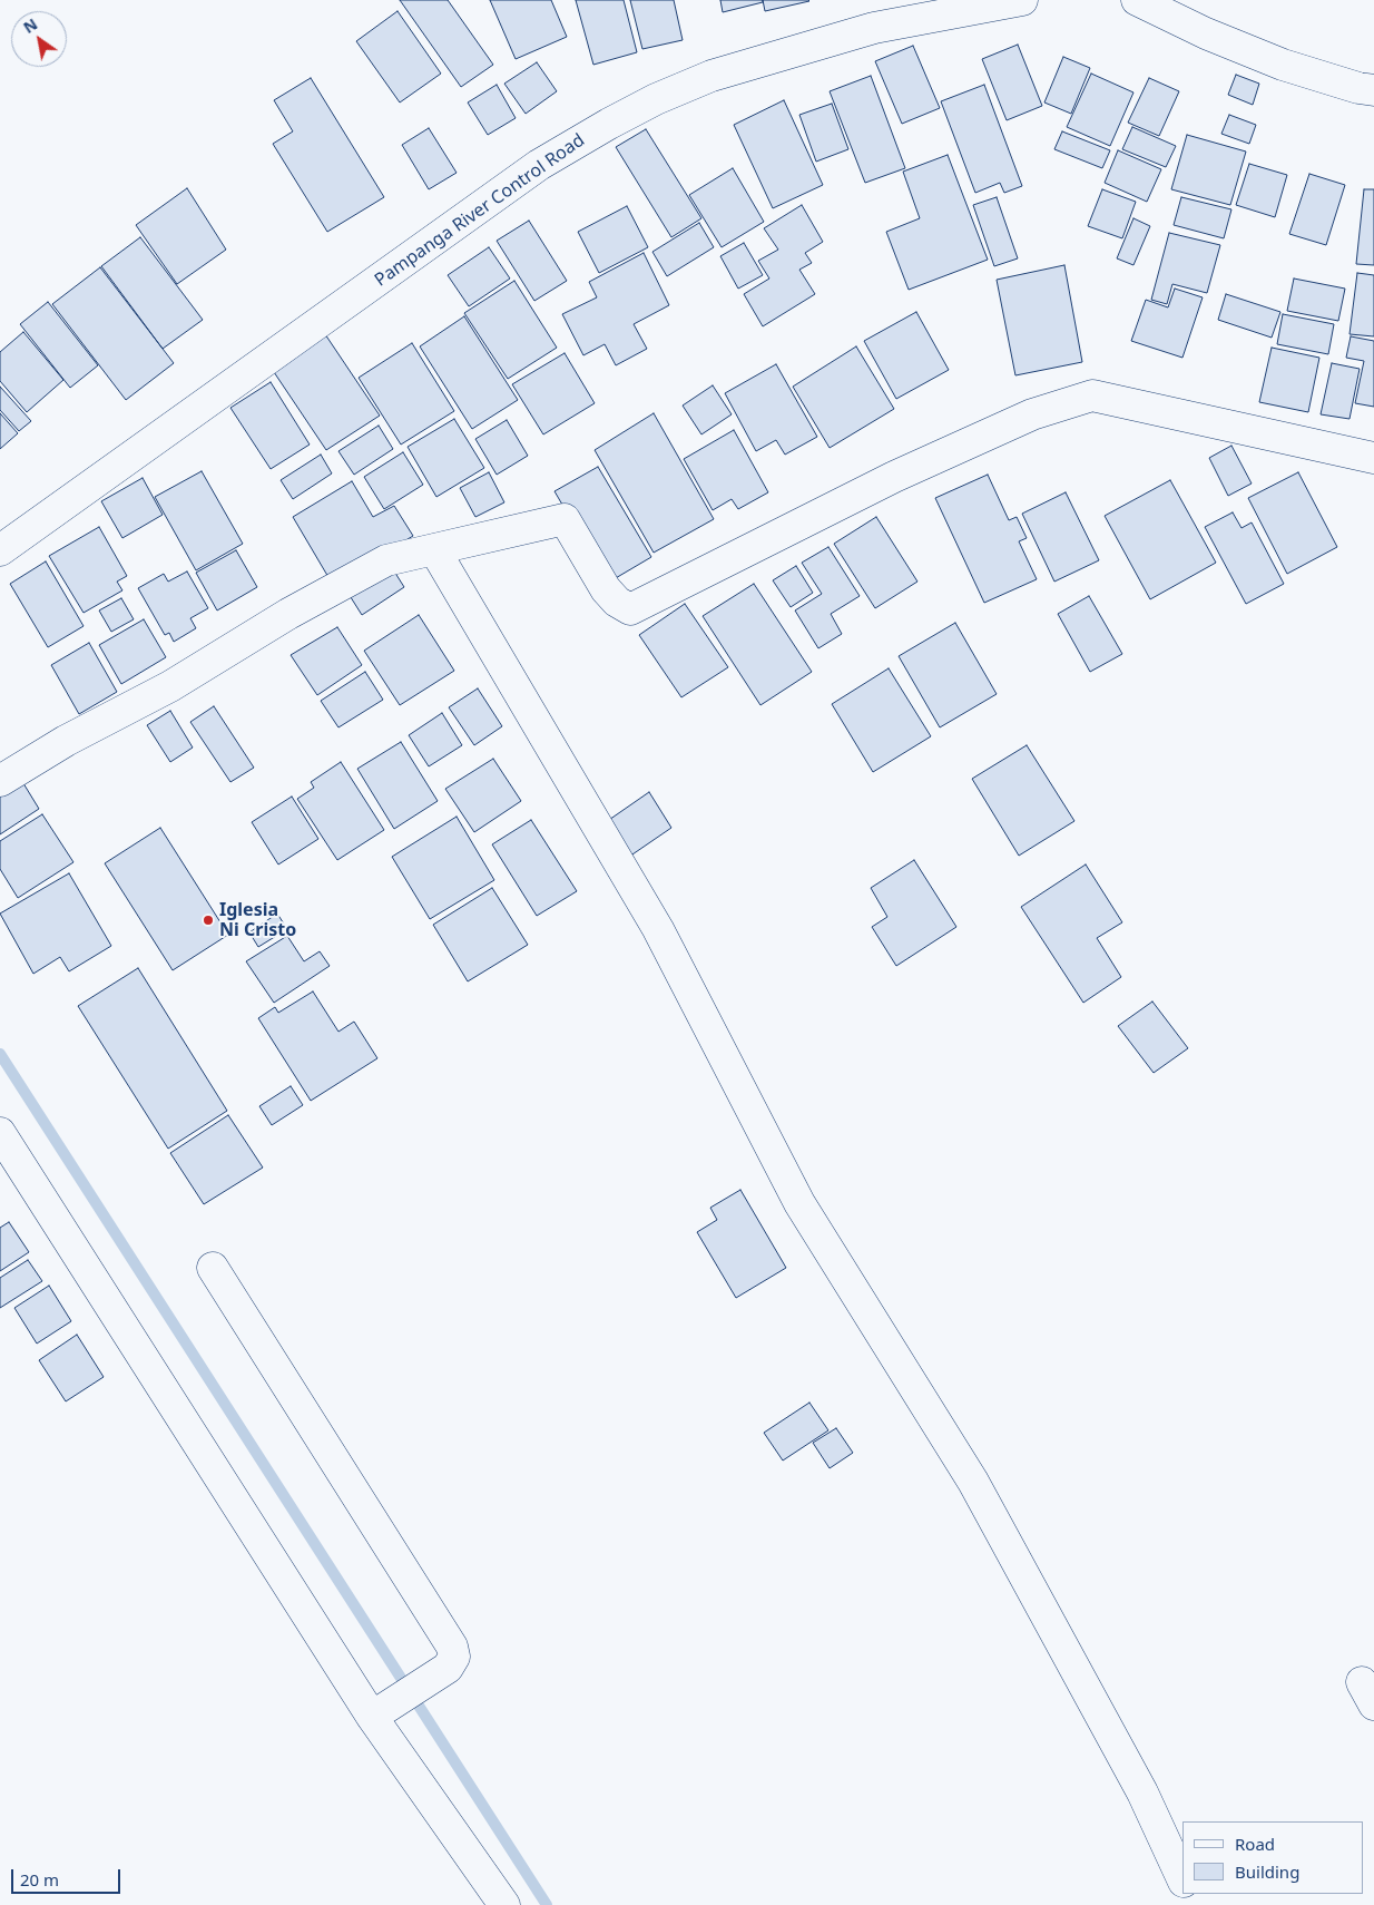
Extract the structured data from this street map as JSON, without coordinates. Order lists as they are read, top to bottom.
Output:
{
  "streets": {
    "street": ["Pampanga River Control Road"]
  },
  "places": ["Iglesia Ni Cristo"],
  "legend": ["Road", "Building"],
  "scale_bar": "20 m",
  "north": "top left"
}
